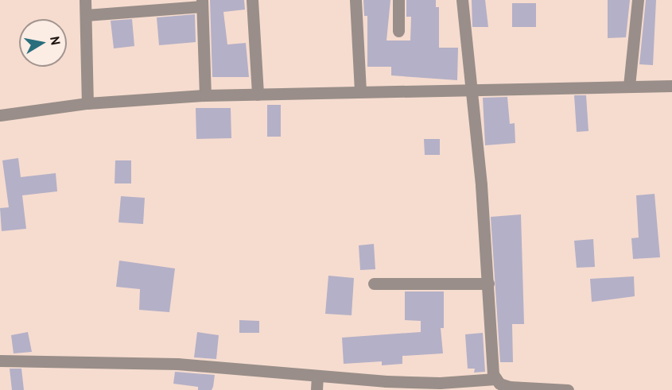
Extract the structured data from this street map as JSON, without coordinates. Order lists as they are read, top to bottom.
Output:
{
  "north": "right"
}
